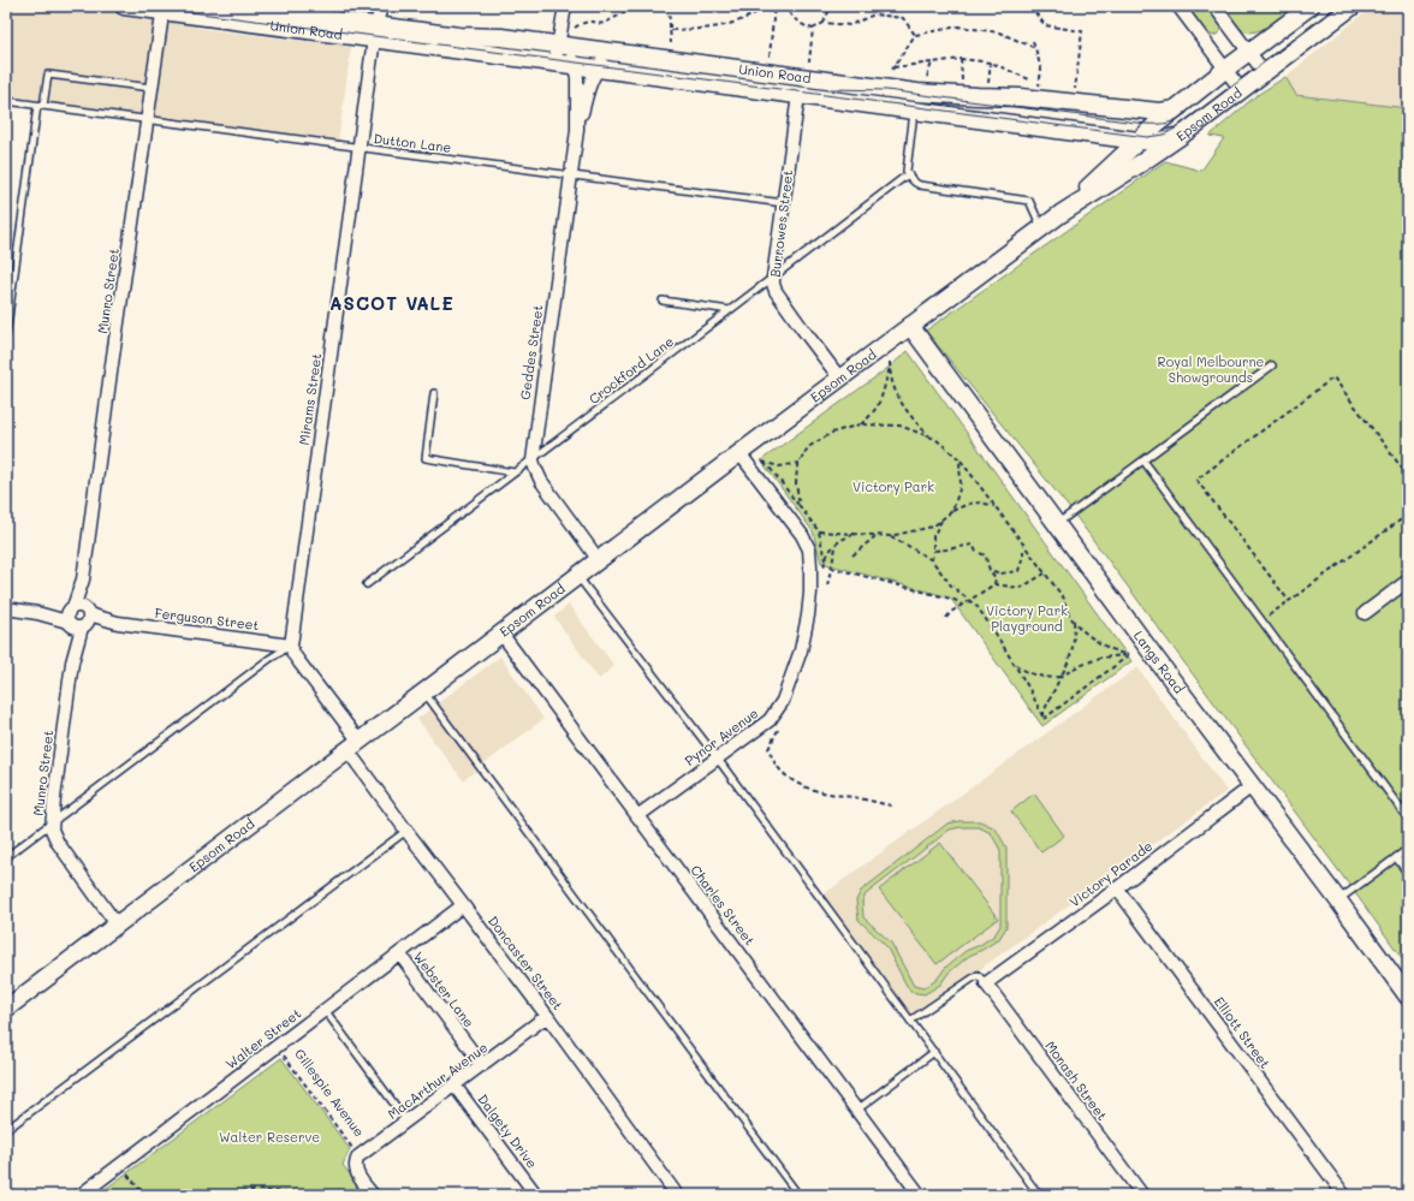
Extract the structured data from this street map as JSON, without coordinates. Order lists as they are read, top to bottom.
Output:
{
  "streets": {
    "main road": [
      "Union Road",
      "Epsom Road",
      "Burrowes Street",
      "Langs Road"
    ],
    "street": [
      "Munro Street",
      "Geddes Street",
      "Mirams Street",
      "Ferguson Street",
      "Pynor Avenue",
      "Victory Parade",
      "Charles Street",
      "Doncaster Street",
      "Webster Lane",
      "Elliott Street",
      "Walter Street",
      "MacArthur Avenue",
      "Monash Street",
      "Dalgety Drive"
    ],
    "lane": ["Dutton Lane", "Crockford Lane"],
    "path": ["Gillespie Avenue"]
  },
  "crossings": [
    ["Union Road", "Epsom Road"],
    ["Union Road", "Burrowes Street"],
    ["Union Road", "Munro Street"],
    ["Union Road", "Geddes Street"],
    ["Union Road", "Mirams Street"],
    ["Epsom Road", "Burrowes Street"],
    ["Epsom Road", "Munro Street"],
    ["Epsom Road", "Geddes Street"],
    ["Epsom Road", "Langs Road"],
    ["Epsom Road", "Pynor Avenue"],
    ["Epsom Road", "Charles Street"],
    ["Epsom Road", "Doncaster Street"],
    ["Dutton Lane", "Burrowes Street"],
    ["Dutton Lane", "Munro Street"],
    ["Dutton Lane", "Geddes Street"],
    ["Dutton Lane", "Mirams Street"],
    ["Burrowes Street", "Crockford Lane"],
    ["Munro Street", "Ferguson Street"],
    ["Geddes Street", "Crockford Lane"],
    ["Mirams Street", "Ferguson Street"],
    ["Langs Road", "Victory Parade"],
    ["Pynor Avenue", "Charles Street"],
    ["Victory Parade", "Elliott Street"],
    ["Victory Parade", "Monash Street"],
    ["Doncaster Street", "Walter Street"],
    ["Doncaster Street", "MacArthur Avenue"],
    ["Webster Lane", "Walter Street"],
    ["Webster Lane", "MacArthur Avenue"],
    ["Walter Street", "Gillespie Avenue"],
    ["MacArthur Avenue", "Gillespie Avenue"],
    ["MacArthur Avenue", "Dalgety Drive"]
  ],
  "districts": ["ASCOT VALE"],
  "parks": [
    "Royal Melbourne Showgrounds",
    "Victory Park",
    "Victory Park Playground",
    "Walter Reserve"
  ]
}
